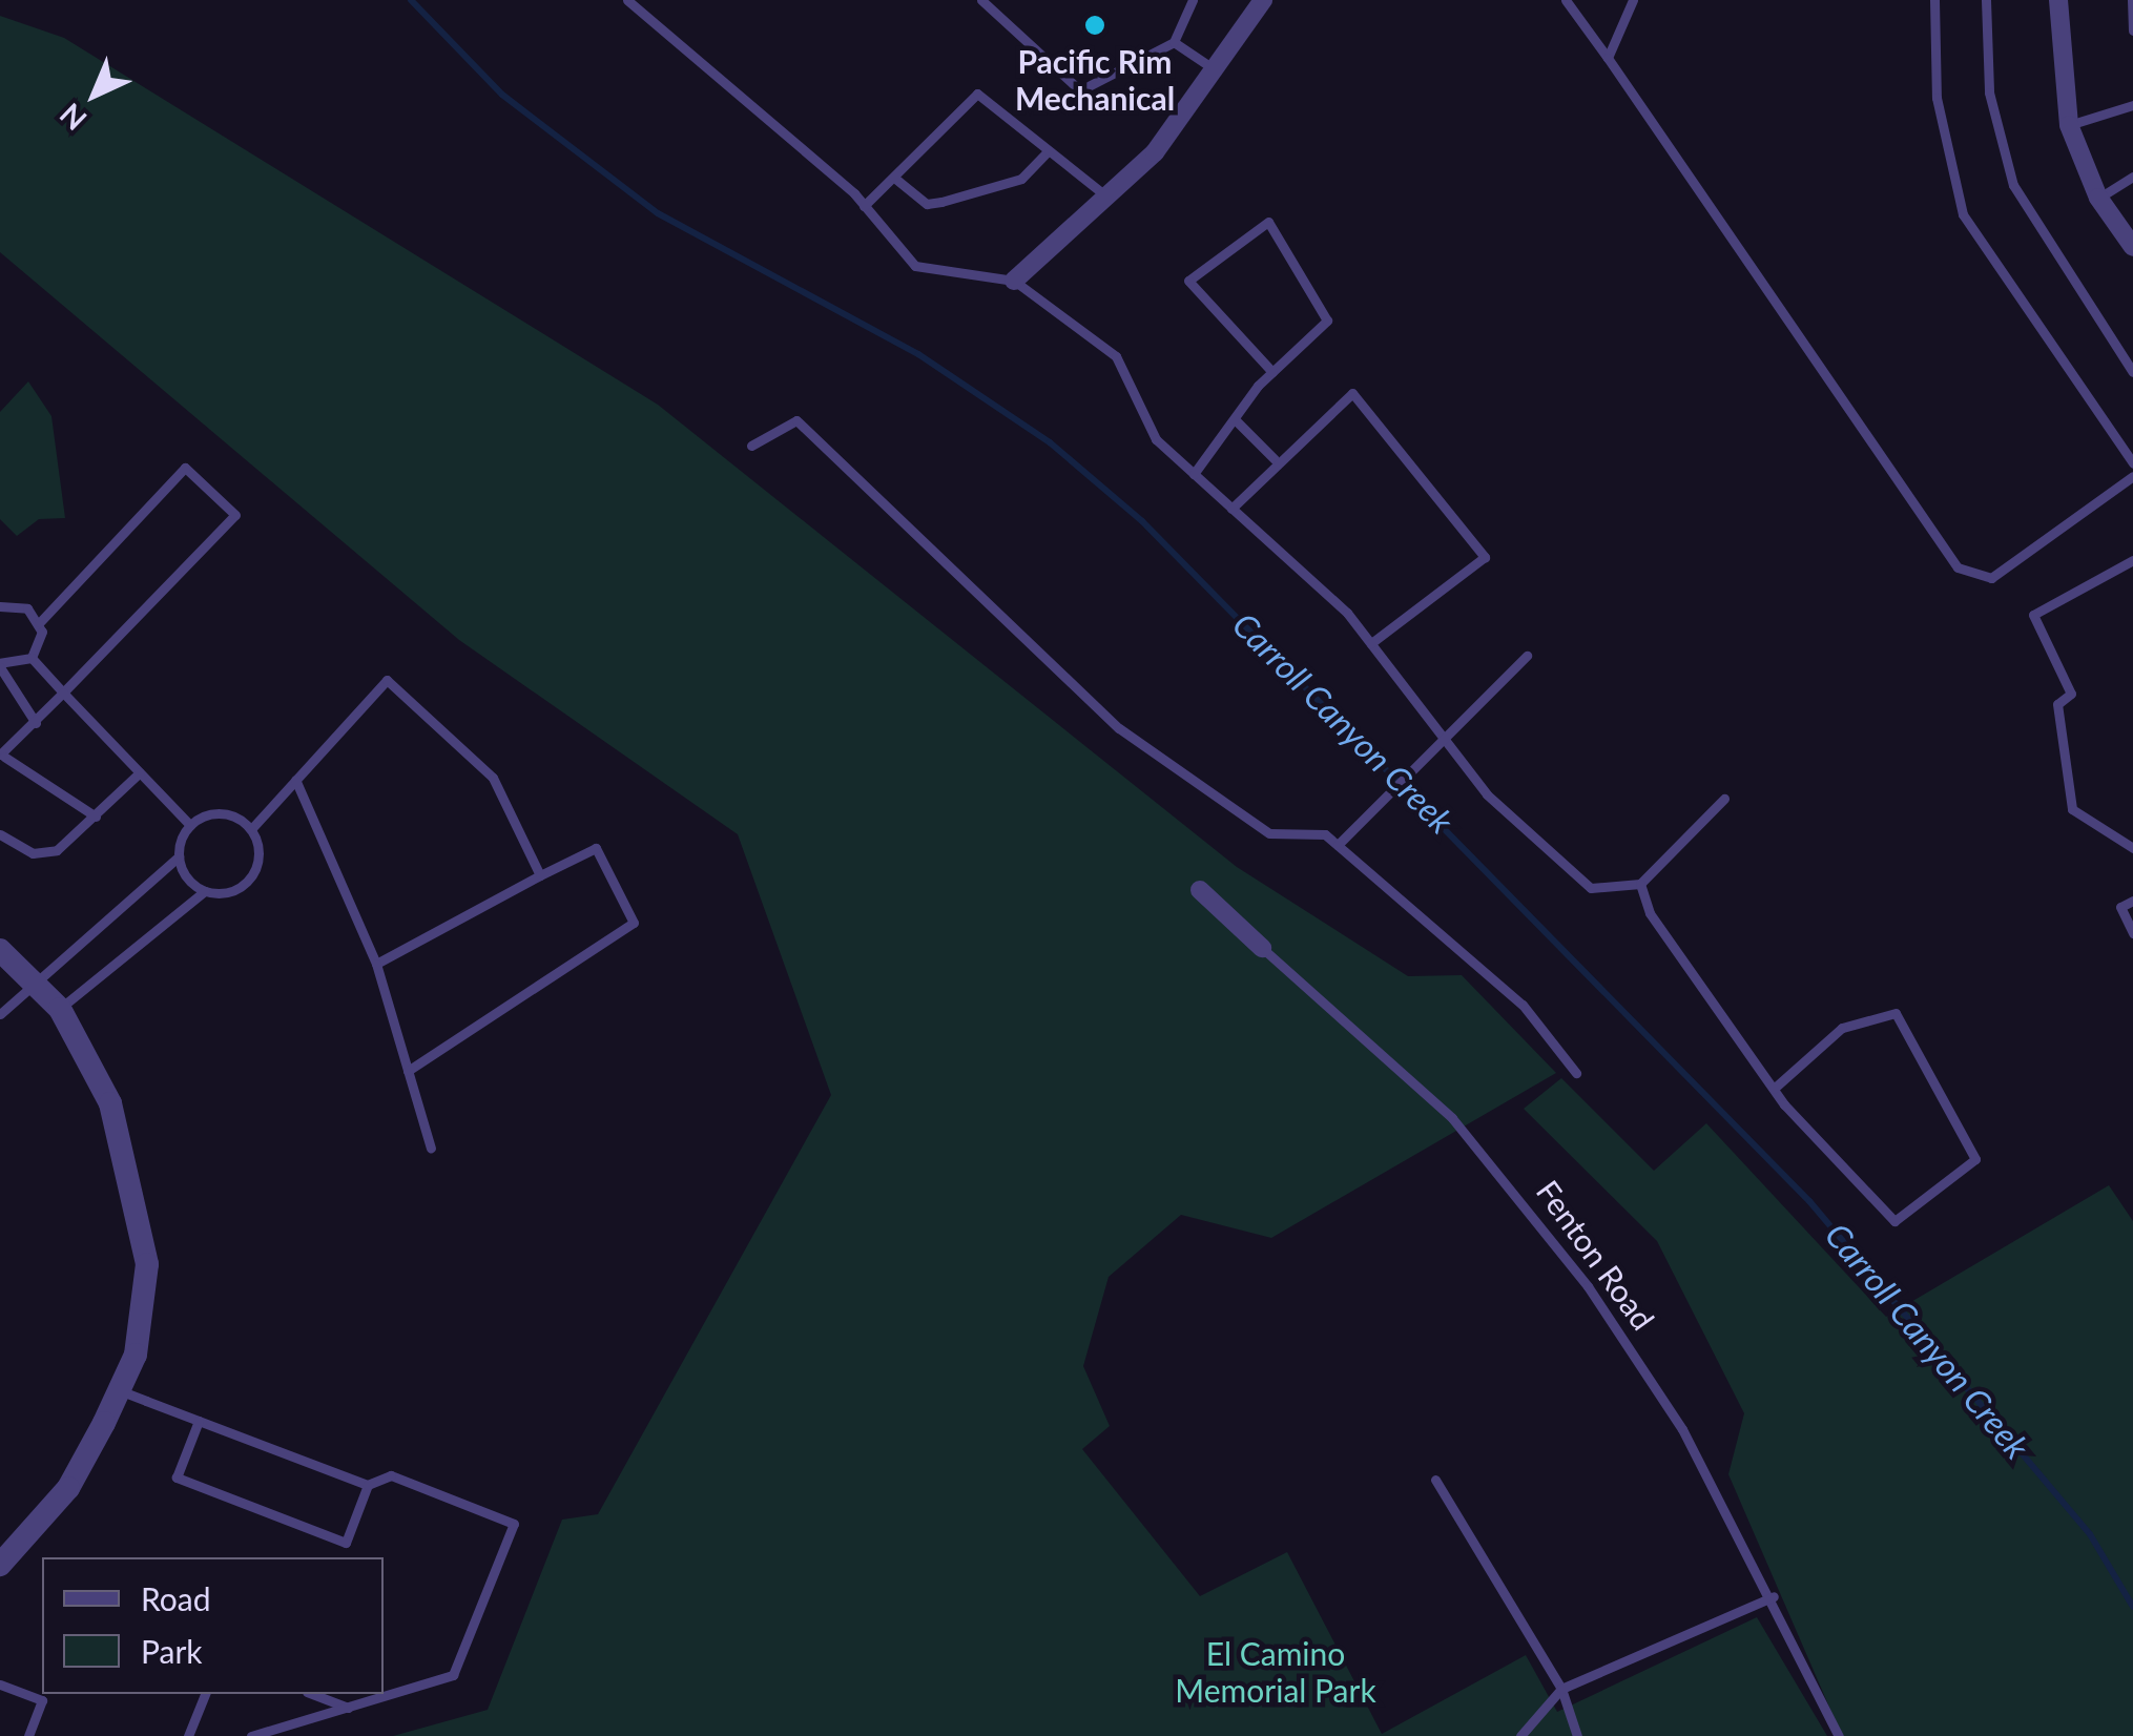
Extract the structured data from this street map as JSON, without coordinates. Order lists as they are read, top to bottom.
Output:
{
  "streets": {
    "street": ["Fenton Road"]
  },
  "water": ["Carroll Canyon Creek"],
  "parks": ["El Camino Memorial Park"],
  "places": ["Pacific Rim Mechanical"],
  "legend": ["Road", "Park"],
  "north": "bottom left"
}
